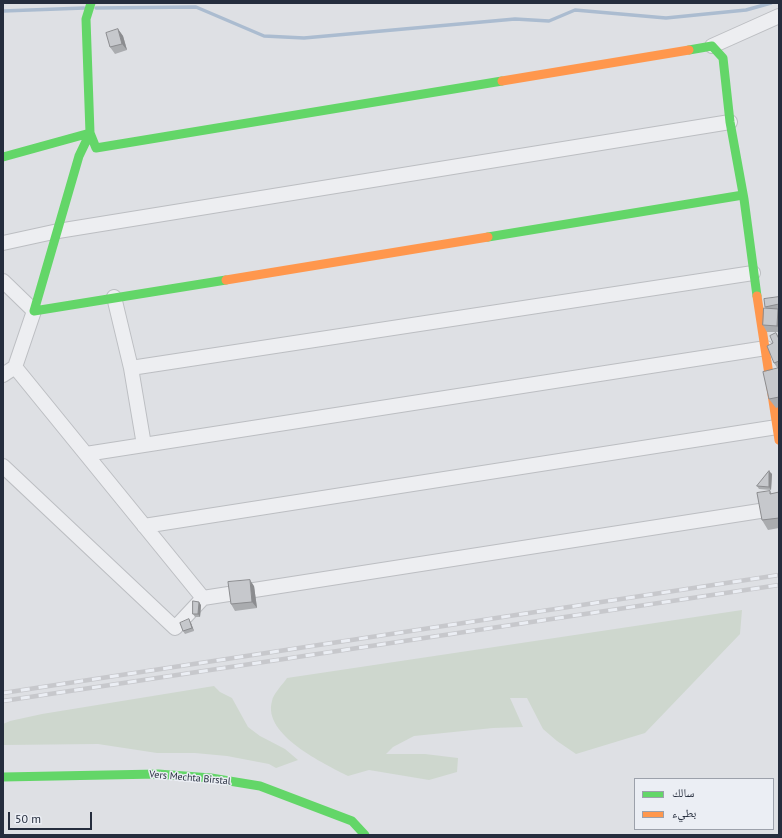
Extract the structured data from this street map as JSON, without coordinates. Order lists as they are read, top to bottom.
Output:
{
  "streets": {
    "street": ["Vers Mechta Birstal"]
  },
  "legend": ["سالك", "بطيء"],
  "scale_bar": "50 m"
}
